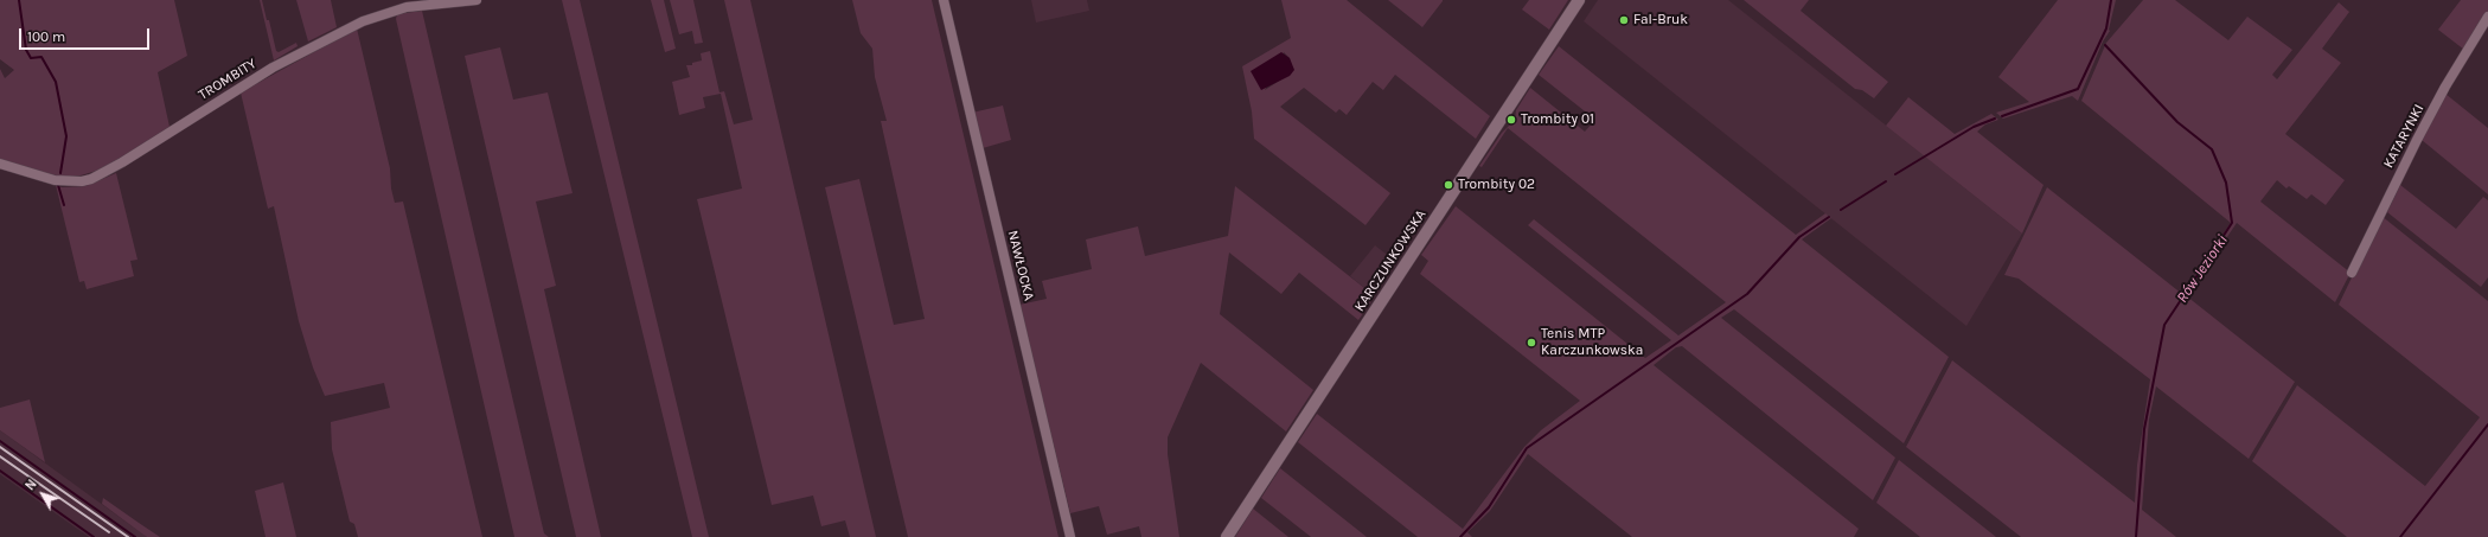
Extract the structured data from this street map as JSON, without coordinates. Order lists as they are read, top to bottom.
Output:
{
  "streets": {
    "street": [
      "TROMBITY",
      "KATARYNKI",
      "KARCZUNKOWSKA",
      "NAWŁOCKA"
    ]
  },
  "water": ["Rów Jeziorki"],
  "places": [
    "Fal-Bruk",
    "Trombity 01",
    "Trombity 02",
    "Tenis MTP Karczunkowska"
  ],
  "scale_bar": "100 m",
  "north": "top left"
}
